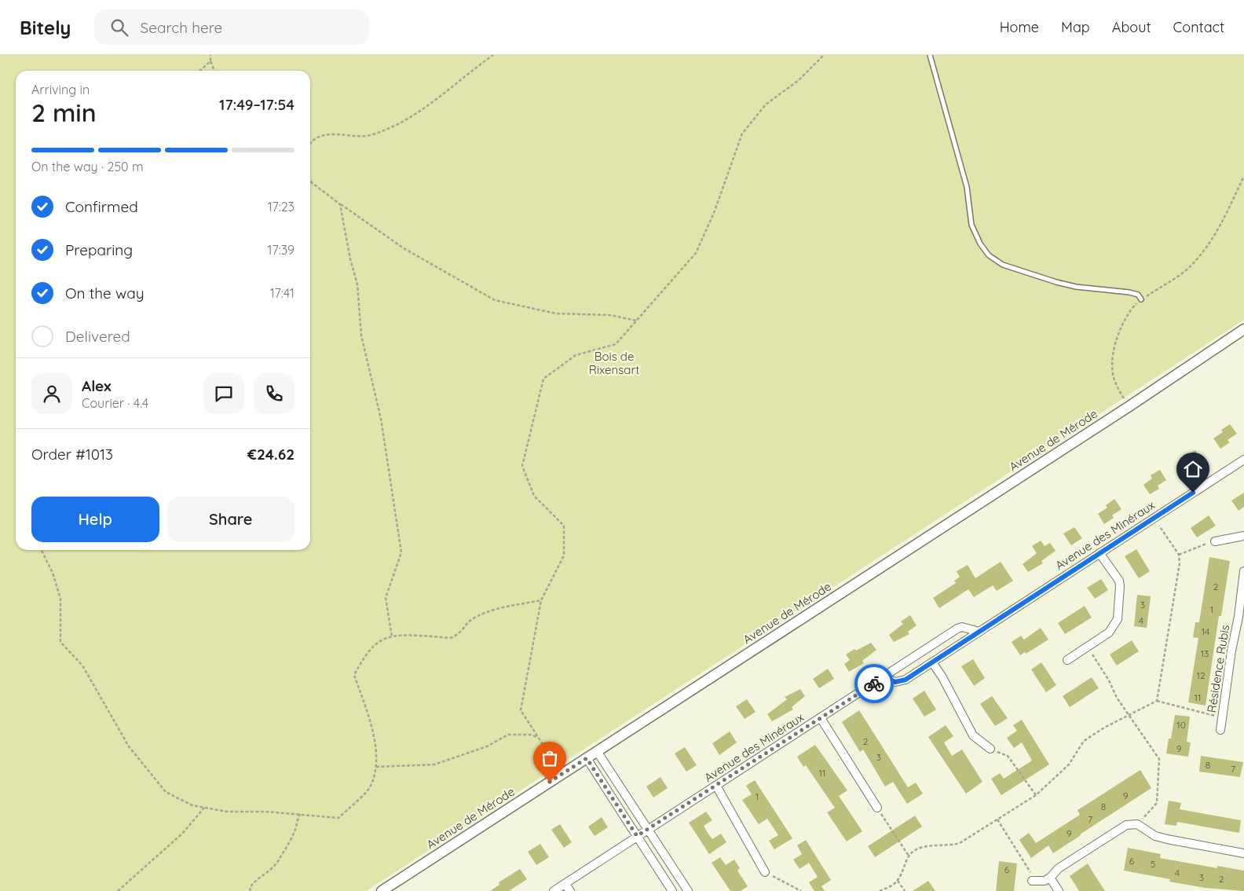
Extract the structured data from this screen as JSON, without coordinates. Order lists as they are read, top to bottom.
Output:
{
  "streets": {
    "street": ["Avenue de Mérode", "Avenue des Minéraux", "Résidence Rubis"]
  },
  "parks": ["Bois de Rixensart"],
  "house_numbers": [
    "2",
    "3",
    "1",
    "4",
    "14",
    "13",
    "12",
    "11",
    "10",
    "2",
    "9",
    "3",
    "8",
    "7",
    "11",
    "9",
    "1",
    "8",
    "7",
    "9",
    "6",
    "5",
    "6",
    "4",
    "3",
    "2"
  ],
  "page": {
    "header": "Bitely",
    "search": "Search here",
    "nav": [
      "Home",
      "Map",
      "About",
      "Contact"
    ],
    "heading": ["2 min", "Arriving in", "17:49–17:54"],
    "panel": [
      "Alex",
      "Courier · 4.4",
      "Order #1013",
      "€24.62"
    ],
    "bar": "On the way · 250 m",
    "list": [
      ["Confirmed", "17:23"],
      ["Preparing", "17:39"],
      ["On the way", "17:41"],
      "Delivered"
    ],
    "buttons": ["Help", "Share"]
  }
}
